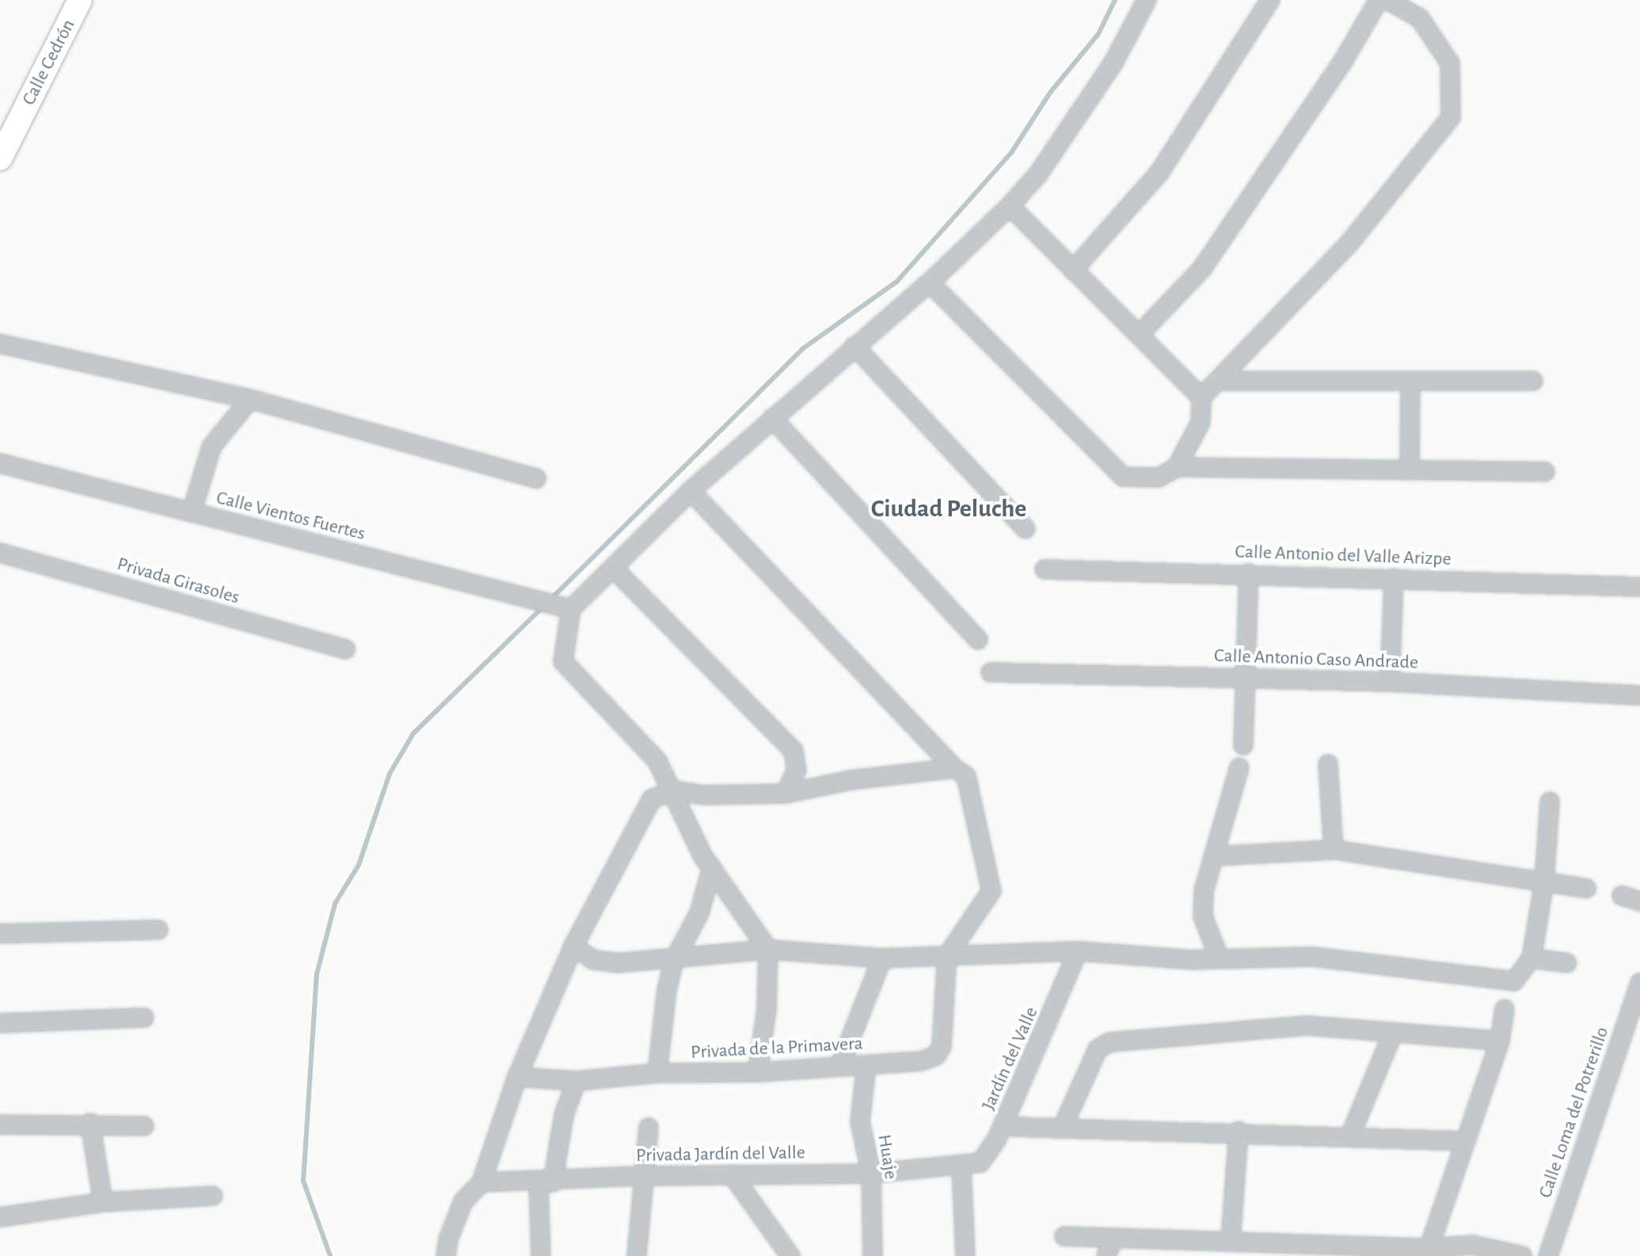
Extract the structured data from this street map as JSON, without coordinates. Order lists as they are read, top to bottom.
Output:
{
  "streets": {
    "street": [
      "Calle Cedrón",
      "Calle Vientos Fuertes",
      "Calle Antonio del Valle Arizpe",
      "Privada Girasoles",
      "Calle Antonio Caso Andrade",
      "Privada de la Primavera",
      "Jardín del Valle",
      "Calle Loma del Potrerillo",
      "Privada Jardín del Valle",
      "Huaje"
    ]
  },
  "crossings": [
    ["Privada de la Primavera", "Huaje"],
    ["Jardín del Valle", "Privada Jardín del Valle"],
    ["Privada Jardín del Valle", "Huaje"]
  ],
  "districts": ["Ciudad Peluche"]
}
